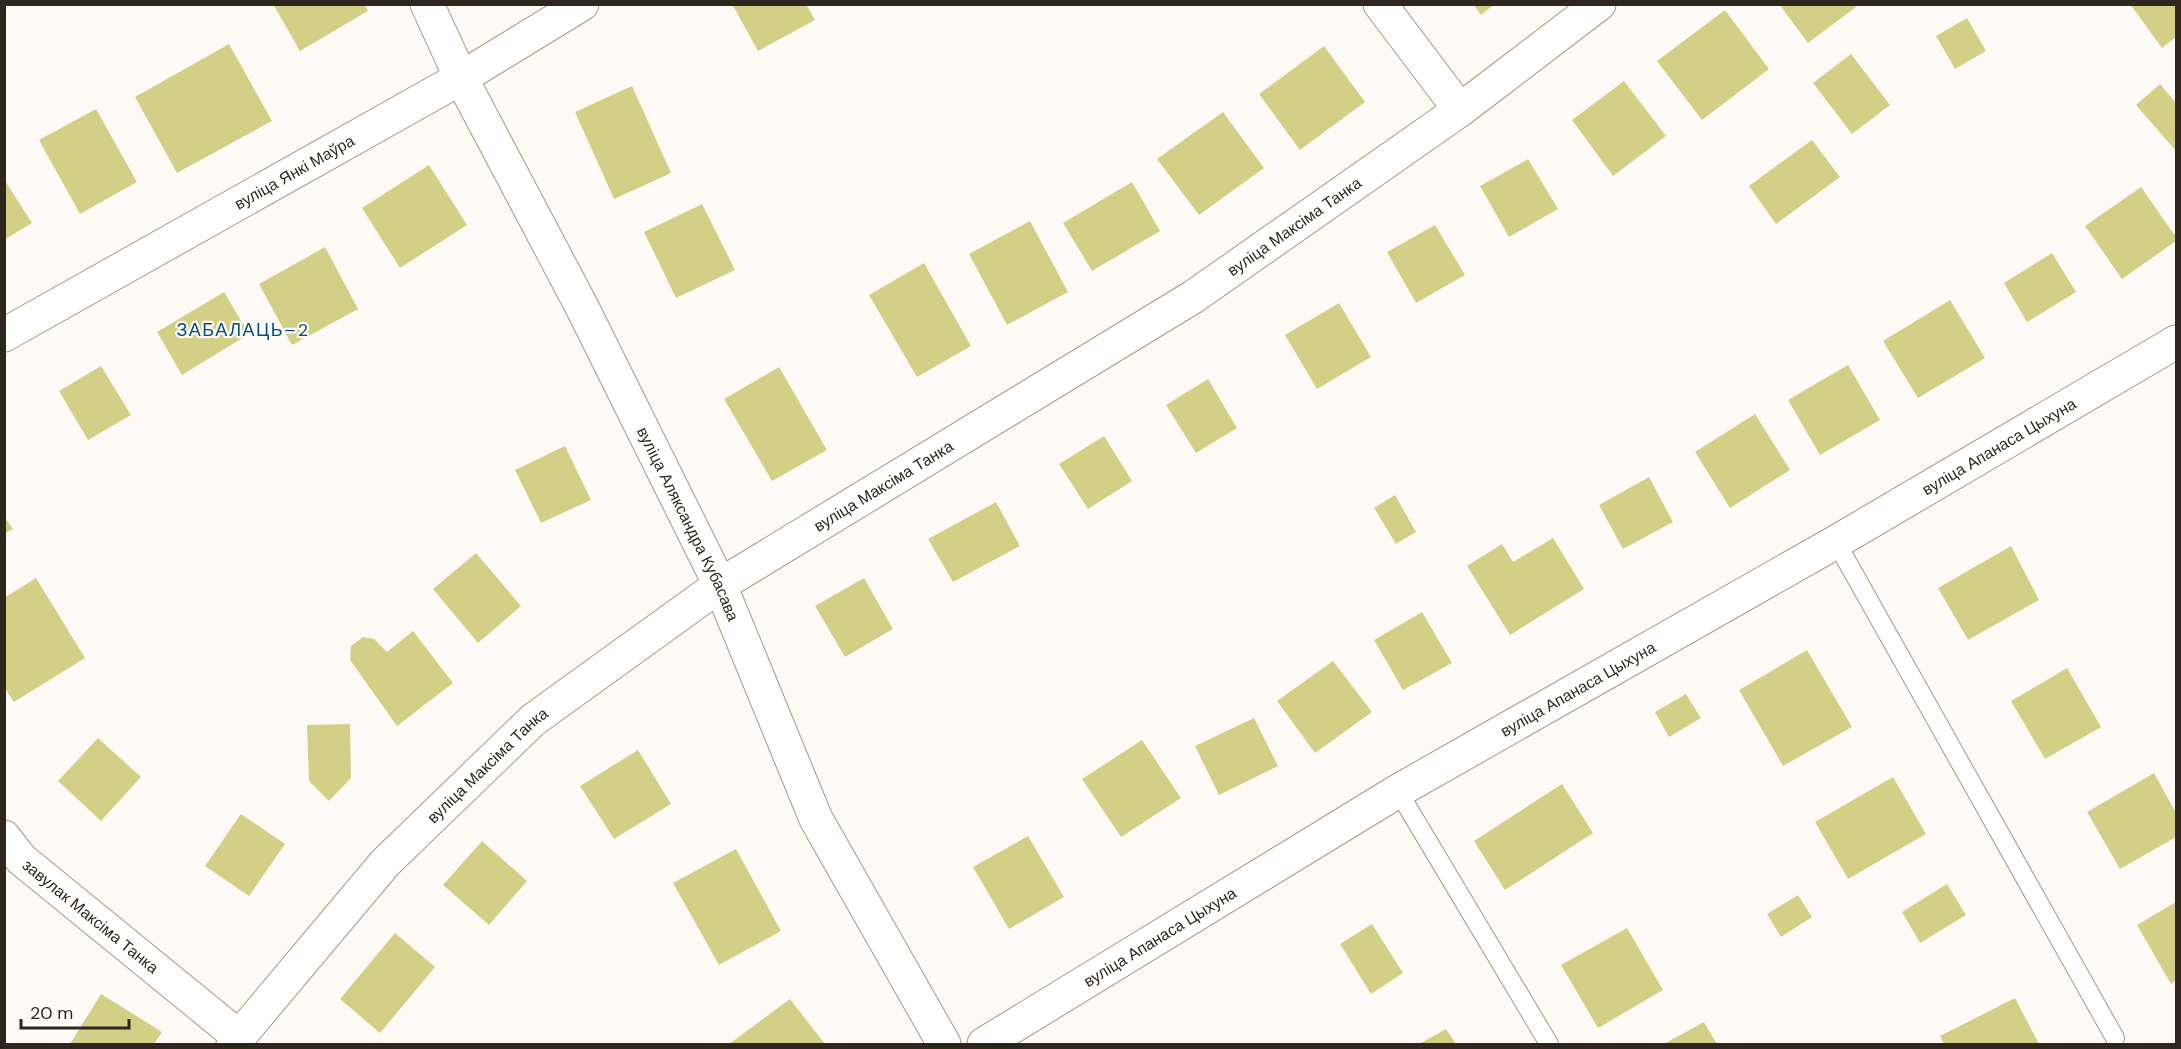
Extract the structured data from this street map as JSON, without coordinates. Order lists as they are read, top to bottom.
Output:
{
  "streets": {
    "street": [
      "вуліца Янкі Маўра",
      "вуліца Максіма Танка",
      "вуліца Апанаса Цыхуна",
      "вуліца Аляксандра Кубасава",
      "завулак Максіма Танка"
    ]
  },
  "crossings": [
    ["вуліца Янкі Маўра", "вуліца Аляксандра Кубасава"],
    ["вуліца Максіма Танка", "вуліца Аляксандра Кубасава"],
    ["вуліца Максіма Танка", "завулак Максіма Танка"]
  ],
  "districts": ["ЗАБАЛАЦЬ–2"],
  "scale_bar": "20 m"
}
